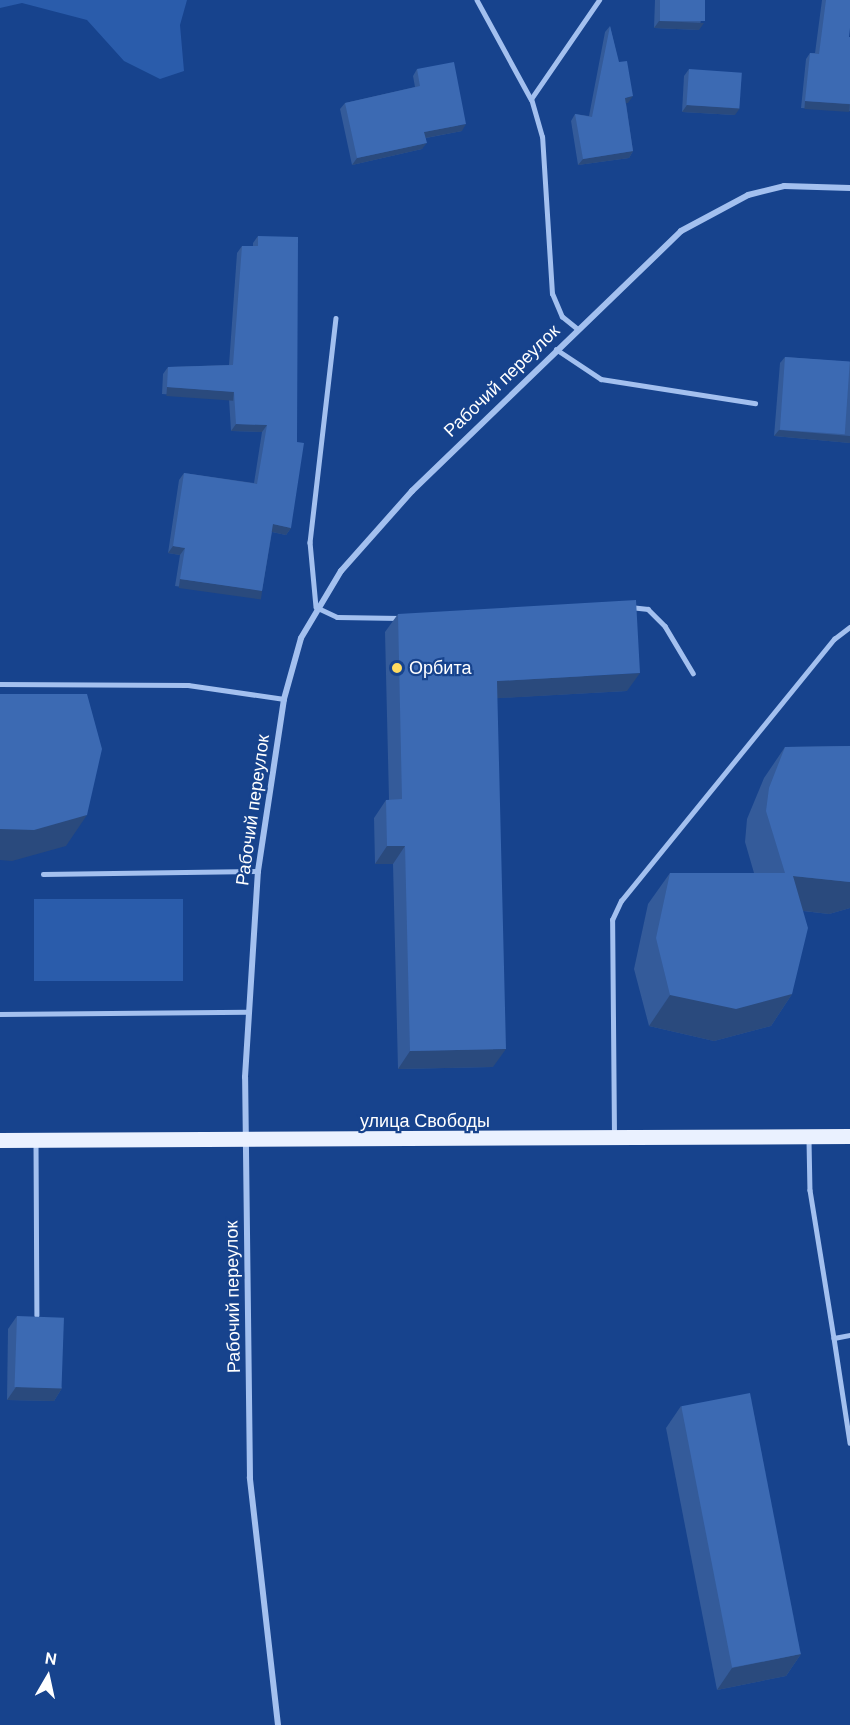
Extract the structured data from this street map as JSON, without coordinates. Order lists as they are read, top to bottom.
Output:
{
  "streets": {
    "main road": ["улица Свободы"],
    "street": ["Рабочий переулок"]
  },
  "crossings": [
    ["Рабочий переулок", "улица Свободы"]
  ],
  "places": ["Орбита"],
  "north": "top"
}
